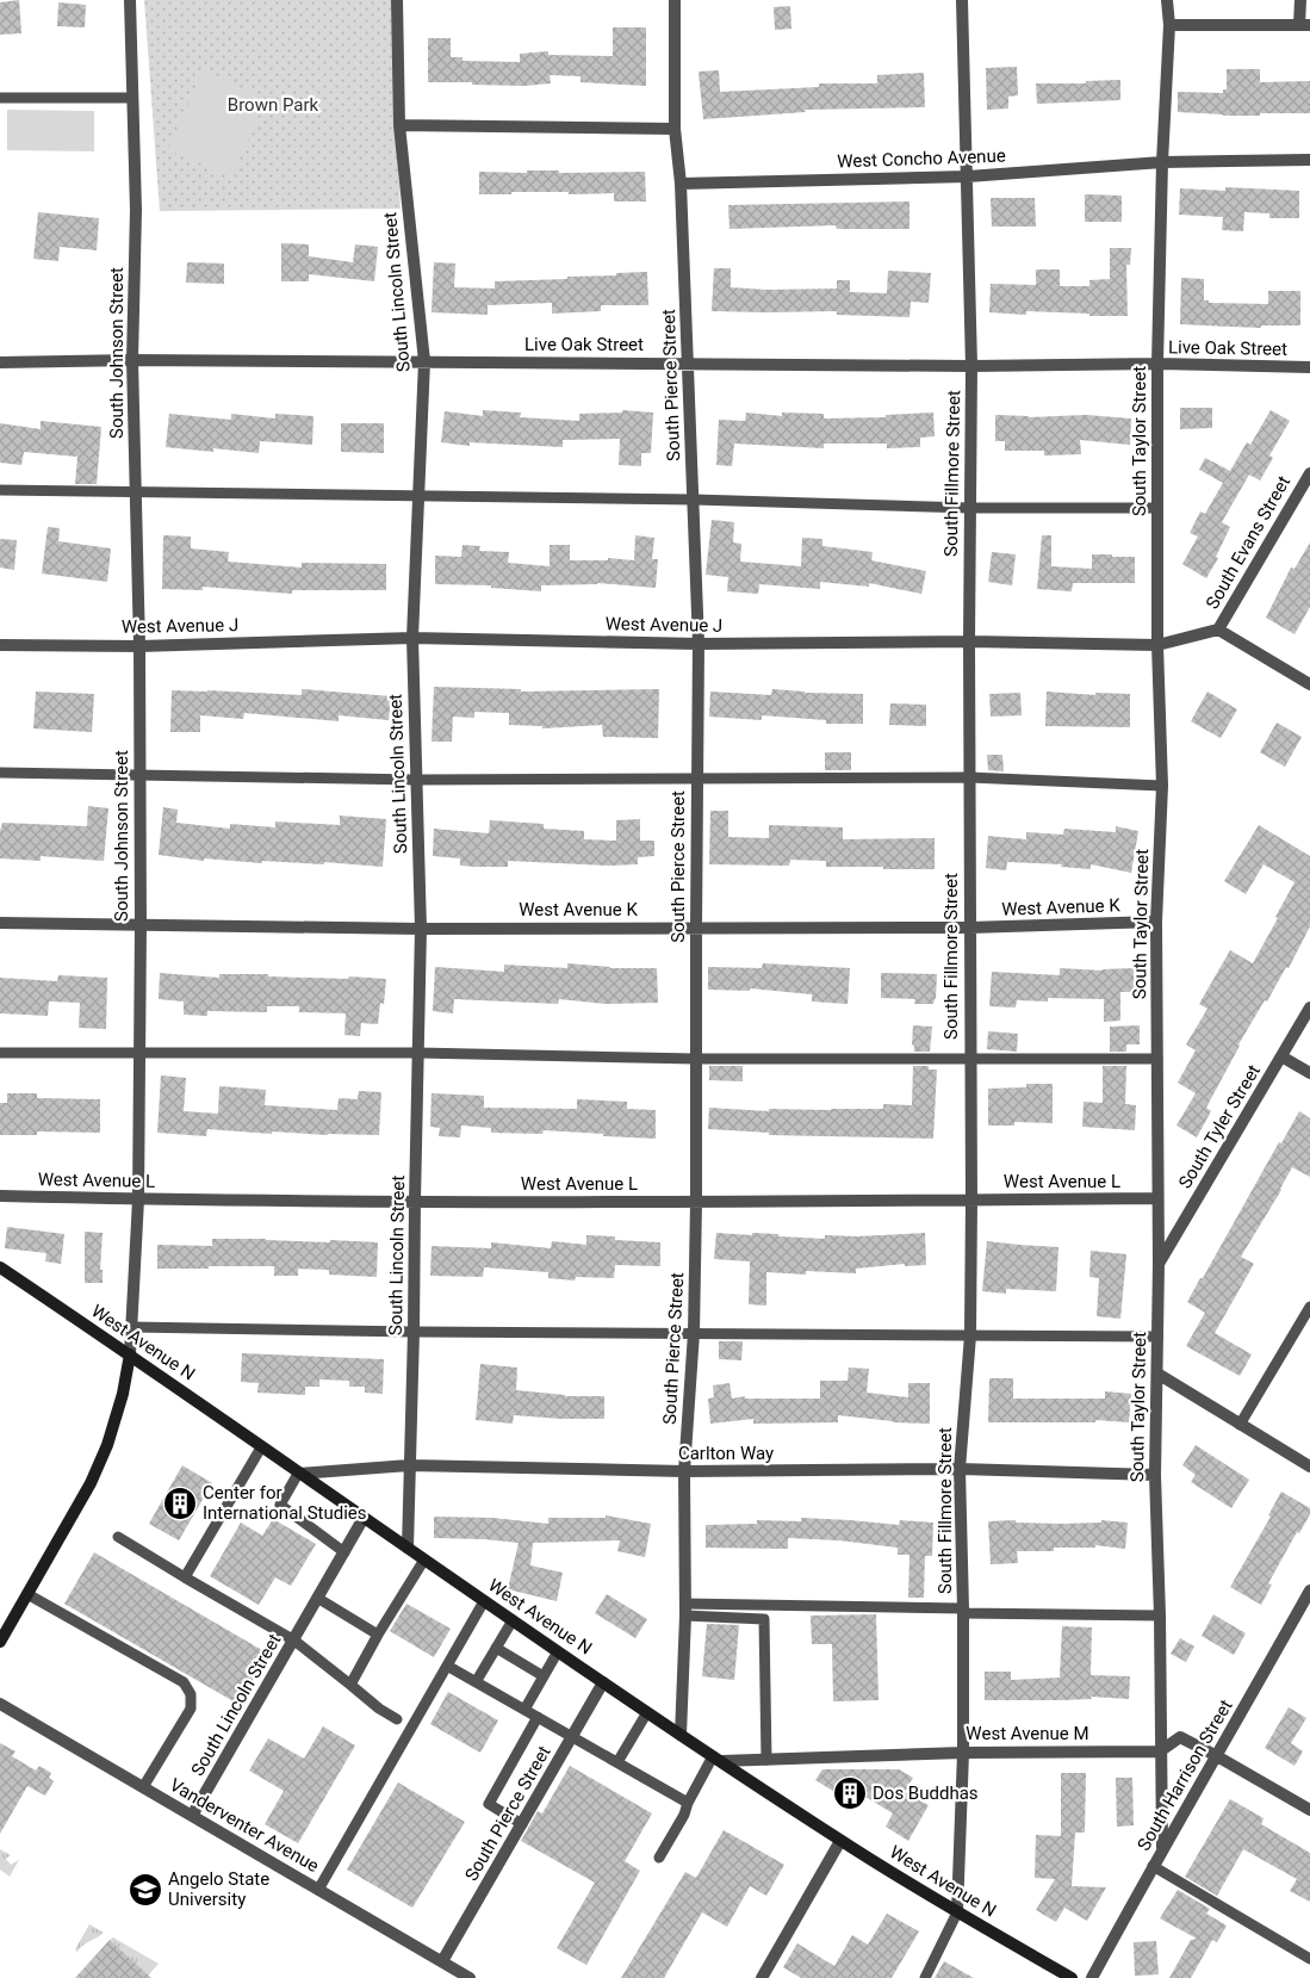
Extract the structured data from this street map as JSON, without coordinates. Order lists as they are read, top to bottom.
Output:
{
  "streets": {
    "main road": ["South Johnson Street", "West Avenue N"],
    "street": [
      "West Concho Avenue",
      "South Lincoln Street",
      "Live Oak Street",
      "South Pierce Street",
      "South Taylor Street",
      "South Fillmore Street",
      "South Evans Street",
      "West Avenue J",
      "West Avenue K",
      "South Tyler Street",
      "West Avenue L",
      "Carlton Way",
      "West Avenue M",
      "South Harrison Street",
      "Vanderventer Avenue"
    ]
  },
  "crossings": [
    ["West Concho Avenue", "South Pierce Street"],
    ["West Concho Avenue", "South Taylor Street"],
    ["West Concho Avenue", "South Fillmore Street"],
    ["South Lincoln Street", "Live Oak Street"],
    ["South Lincoln Street", "West Avenue J"],
    ["South Lincoln Street", "West Avenue K"],
    ["South Lincoln Street", "West Avenue L"],
    ["South Lincoln Street", "West Avenue N"],
    ["South Lincoln Street", "Carlton Way"],
    ["South Lincoln Street", "Vanderventer Avenue"],
    ["Live Oak Street", "South Johnson Street"],
    ["Live Oak Street", "South Pierce Street"],
    ["Live Oak Street", "South Taylor Street"],
    ["Live Oak Street", "South Fillmore Street"],
    ["South Johnson Street", "West Avenue J"],
    ["South Johnson Street", "West Avenue K"],
    ["South Johnson Street", "West Avenue L"],
    ["South Johnson Street", "West Avenue N"],
    ["South Pierce Street", "West Avenue J"],
    ["South Pierce Street", "West Avenue K"],
    ["South Pierce Street", "West Avenue L"],
    ["South Pierce Street", "West Avenue N"],
    ["South Pierce Street", "Carlton Way"],
    ["South Pierce Street", "Vanderventer Avenue"],
    ["South Taylor Street", "West Avenue J"],
    ["South Taylor Street", "West Avenue K"],
    ["South Taylor Street", "South Tyler Street"],
    ["South Taylor Street", "West Avenue L"],
    ["South Taylor Street", "Carlton Way"],
    ["South Taylor Street", "West Avenue M"],
    ["South Taylor Street", "South Harrison Street"],
    ["South Fillmore Street", "West Avenue J"],
    ["South Fillmore Street", "West Avenue K"],
    ["South Fillmore Street", "West Avenue L"],
    ["South Fillmore Street", "West Avenue N"],
    ["South Fillmore Street", "Carlton Way"],
    ["South Fillmore Street", "West Avenue M"],
    ["South Evans Street", "West Avenue J"],
    ["West Avenue N", "Carlton Way"],
    ["West Avenue N", "West Avenue M"],
    ["West Avenue M", "South Harrison Street"]
  ],
  "parks": ["Brown Park"],
  "places": {
    "building": ["Center for International Studies", "Dos Buddhas"],
    "school or university": ["Angelo State University"]
  }
}
